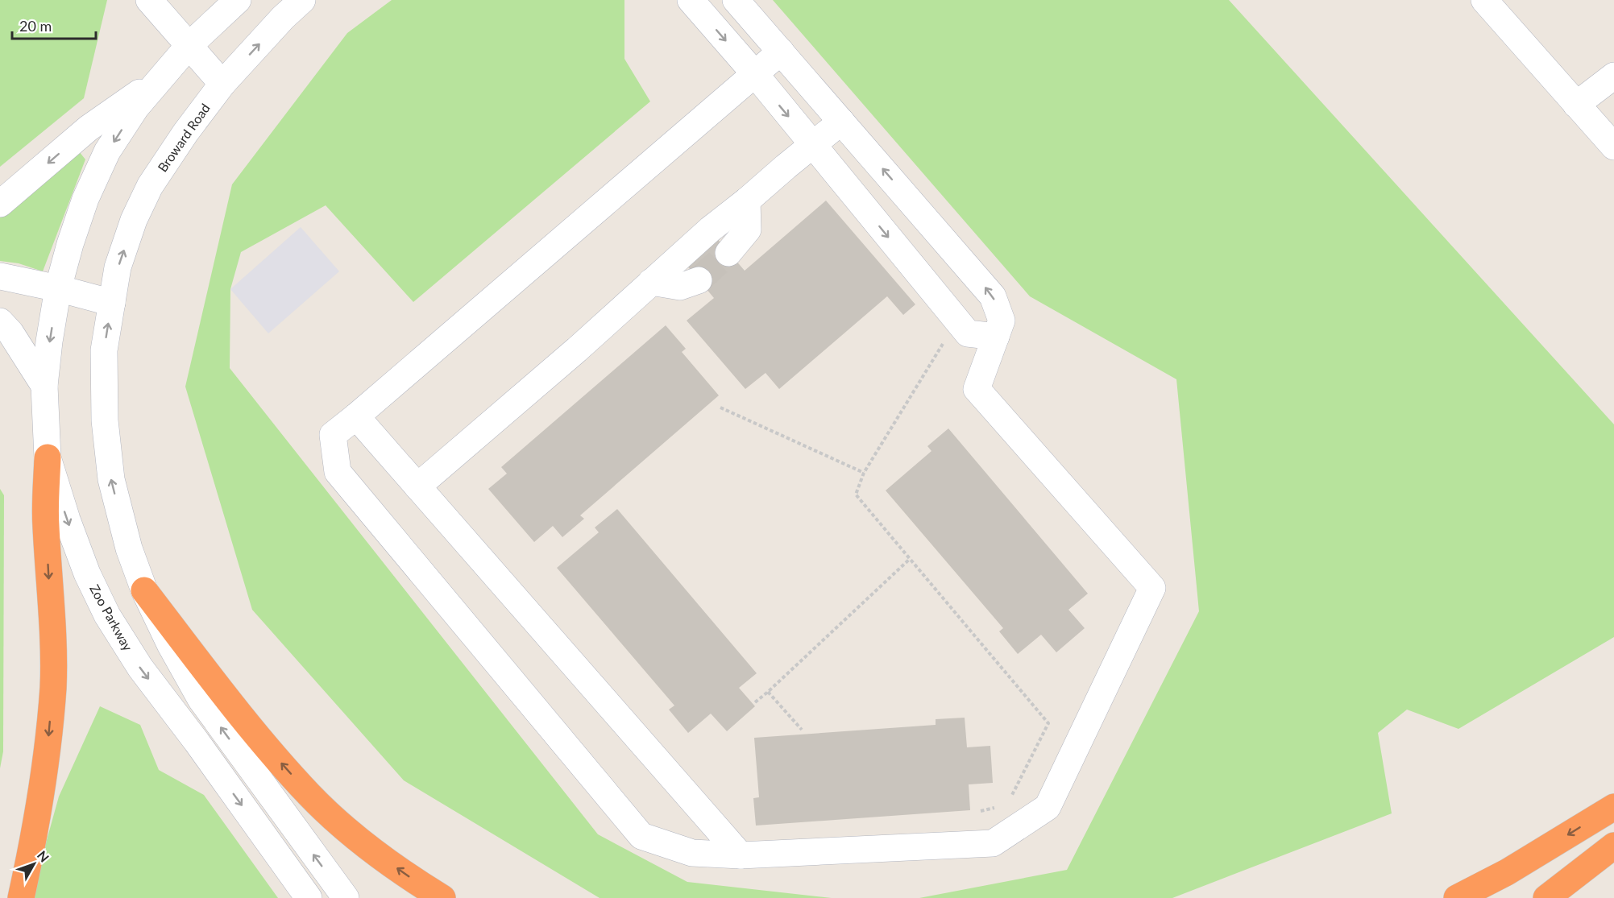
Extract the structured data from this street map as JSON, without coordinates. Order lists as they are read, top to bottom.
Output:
{
  "streets": {
    "street": ["Broward Road", "Zoo Parkway"]
  },
  "scale_bar": "20 m",
  "north": "top right"
}
